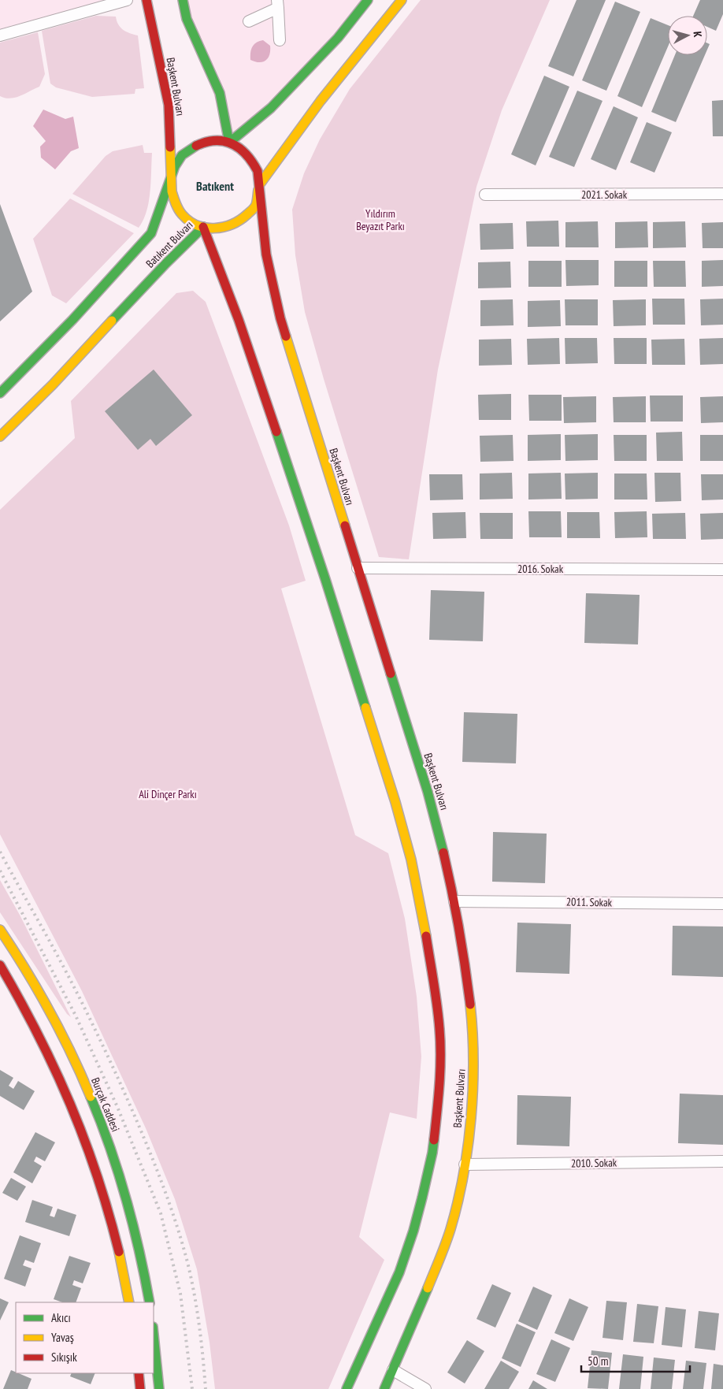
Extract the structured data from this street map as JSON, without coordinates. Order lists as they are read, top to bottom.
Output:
{
  "streets": {
    "main road": ["Başkent Bulvarı", "Batıkent Bulvarı", "Burçak Caddesi"],
    "street": [
      "2021. Sokak",
      "2016. Sokak",
      "2011. Sokak",
      "2010. Sokak"
    ]
  },
  "crossings": [
    ["Başkent Bulvarı", "Batıkent Bulvarı"],
    ["Başkent Bulvarı", "2016. Sokak"],
    ["Başkent Bulvarı", "2011. Sokak"],
    ["Başkent Bulvarı", "2010. Sokak"]
  ],
  "districts": ["Batıkent"],
  "parks": ["Yıldırım Beyazıt Parkı", "Ali Dinçer Parkı"],
  "legend": ["Akıcı", "Yavaş", "Sıkışık"],
  "scale_bar": "50 m",
  "north": "right"
}
